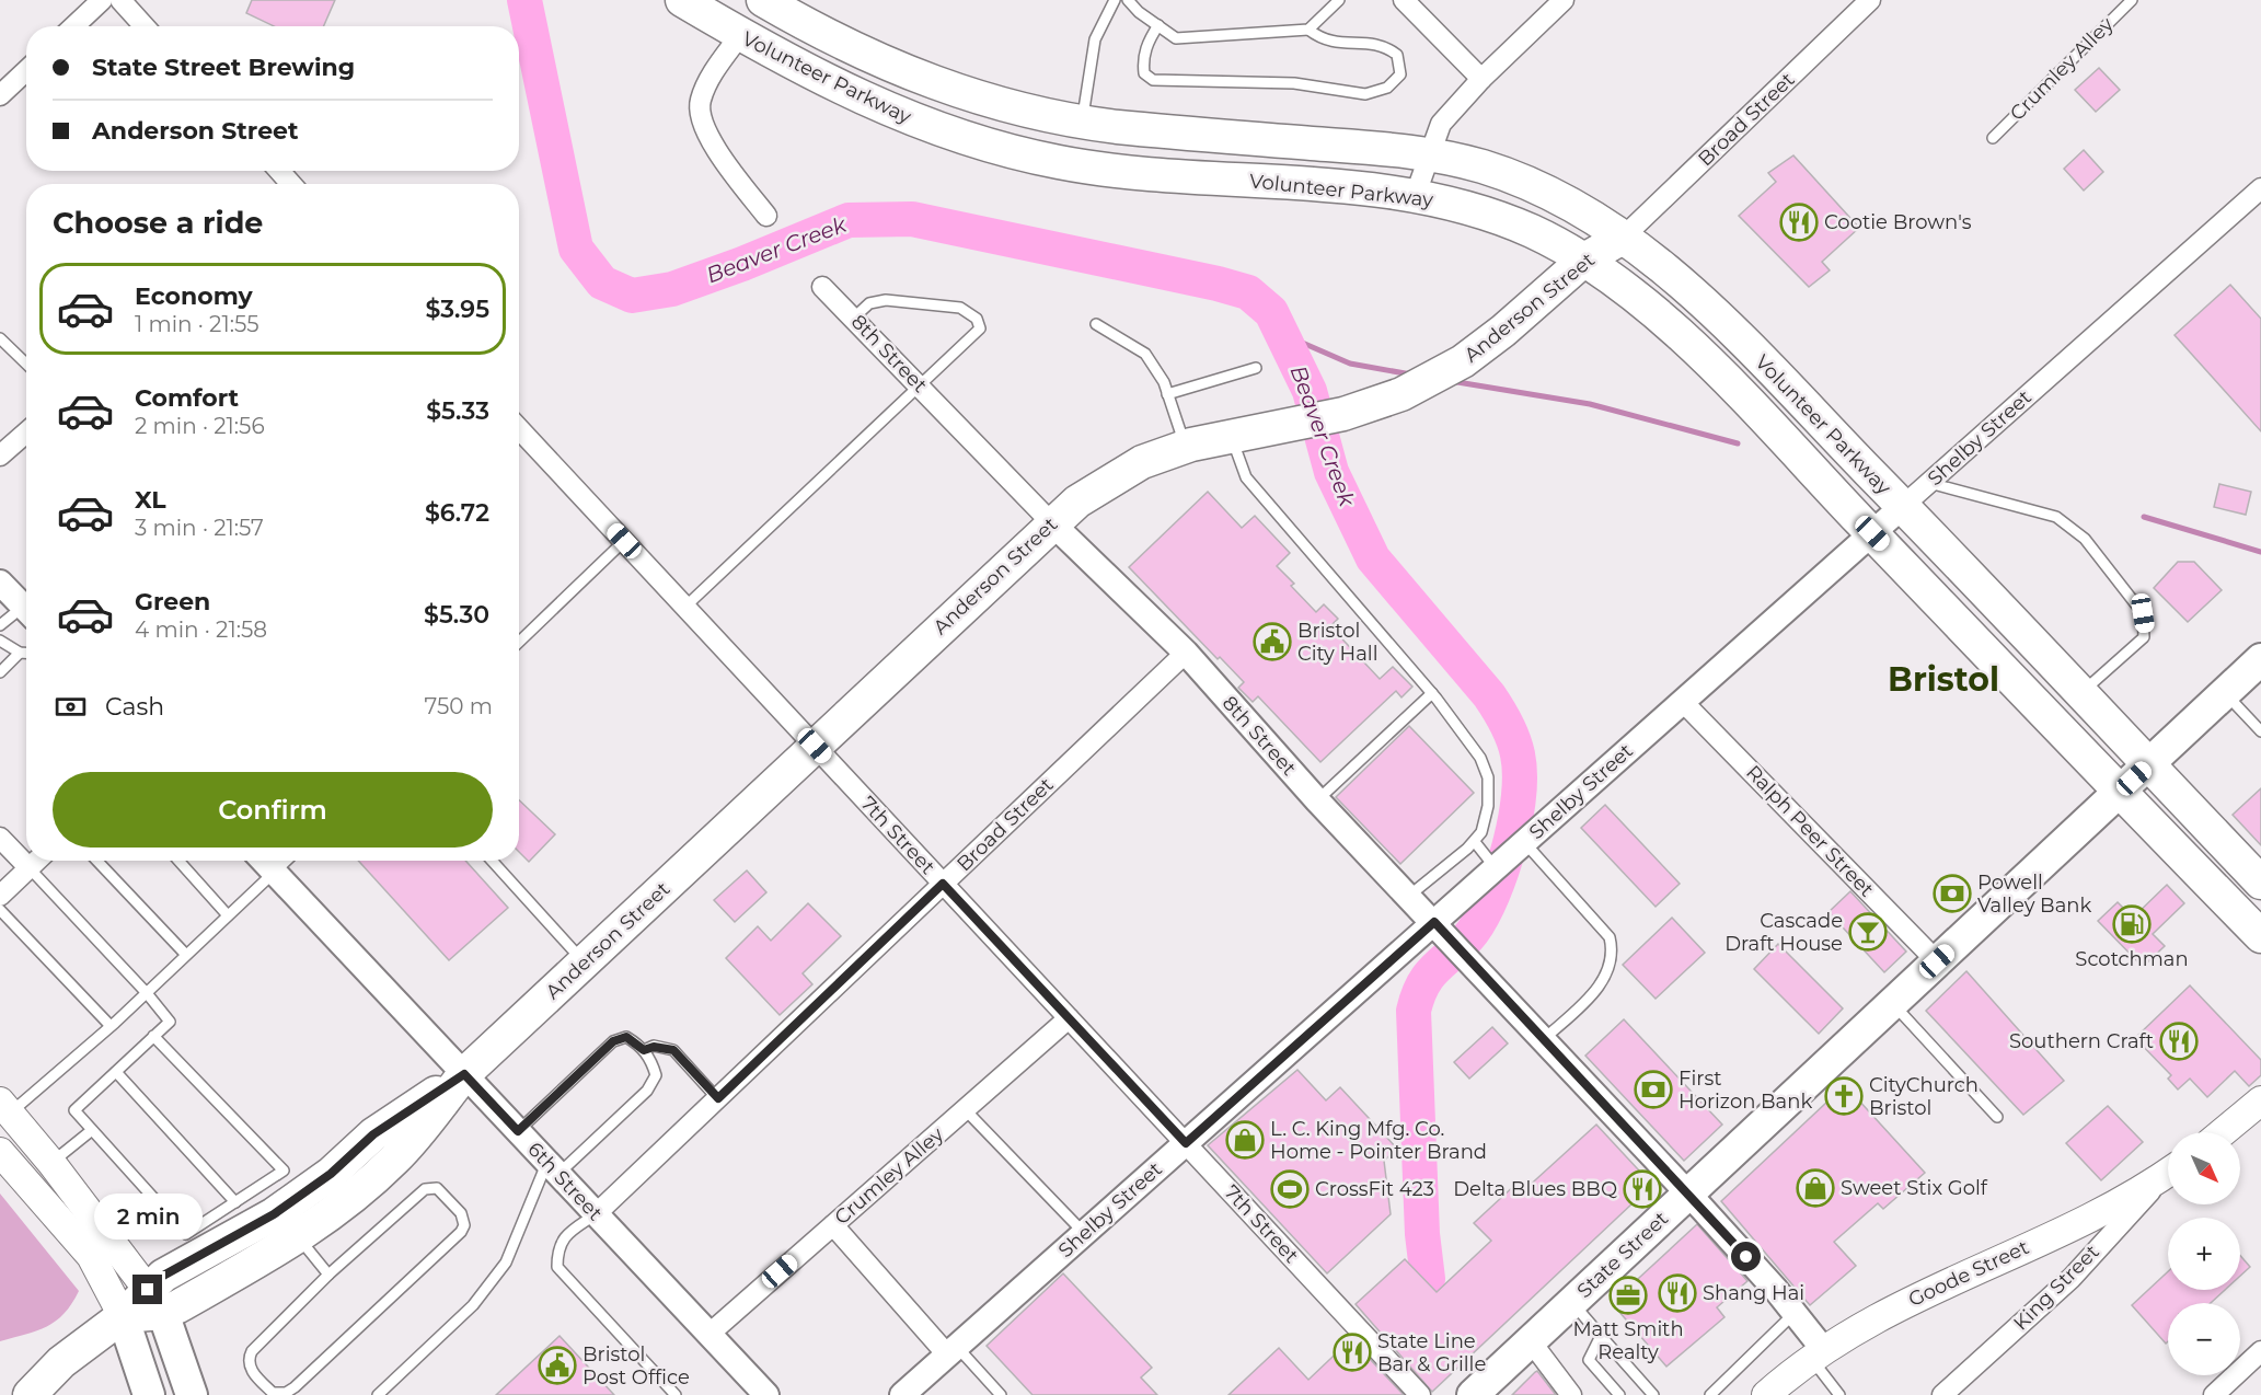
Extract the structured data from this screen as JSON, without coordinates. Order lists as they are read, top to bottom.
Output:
{
  "streets": {
    "highway": ["Volunteer Parkway", "Anderson Street"],
    "main road": ["State Street", "Goode Street"],
    "street": [
      "Crumley Alley",
      "Broad Street",
      "8th Street",
      "Shelby Street",
      "Ralph Peer Street",
      "7th Street",
      "6th Street",
      "King Street"
    ]
  },
  "crossings": [
    ["Crumley Alley", "7th Street"],
    ["Crumley Alley", "6th Street"],
    ["Volunteer Parkway", "Broad Street"],
    ["Volunteer Parkway", "Anderson Street"],
    ["Volunteer Parkway", "Shelby Street"],
    ["Volunteer Parkway", "State Street"],
    ["Broad Street", "Anderson Street"],
    ["Broad Street", "8th Street"],
    ["Broad Street", "7th Street"],
    ["Broad Street", "6th Street"],
    ["Anderson Street", "8th Street"],
    ["Anderson Street", "7th Street"],
    ["Anderson Street", "6th Street"],
    ["8th Street", "Shelby Street"],
    ["8th Street", "State Street"],
    ["Shelby Street", "Ralph Peer Street"],
    ["Shelby Street", "7th Street"],
    ["Ralph Peer Street", "State Street"]
  ],
  "districts": ["Bristol"],
  "water": ["Beaver Creek"],
  "places": {
    "restaurant": [
      "Cootie Brown's",
      "Southern Craft",
      "Delta Blues BBQ",
      "Shang Hai",
      "State Line Bar & Grille"
    ],
    "public building": ["Bristol City Hall", "Bristol Post Office"],
    "bank": ["Powell Valley Bank", "First Horizon Bank"],
    "fuel station": ["Scotchman"],
    "bar": ["Cascade Draft House"],
    "church": ["CityChurch Bristol"],
    "shop": ["L. C. King Mfg. Co. Home - Pointer Brand", "Sweet Stix Golf"],
    "sports": ["CrossFit 423"],
    "office": ["Matt Smith Realty"]
  },
  "north": "bottom right",
  "page": {
    "banner": ["State Street Brewing", "Anderson Street"],
    "heading": "Choose a ride",
    "list": [
      {
        "name": "Economy",
        "note": "1 min · 21:55",
        "value": "$3.95"
      },
      {
        "name": "Comfort",
        "note": "2 min · 21:56",
        "value": "$5.33"
      },
      {
        "name": "XL",
        "note": "3 min · 21:57",
        "value": "$6.72"
      },
      {
        "name": "Green",
        "note": "4 min · 21:58",
        "value": "$5.30"
      }
    ],
    "pay": ["Cash", "750 m"],
    "buttons": "Confirm",
    "map_buttons": ["+", "−"],
    "bubble": "2 min"
  }
}
